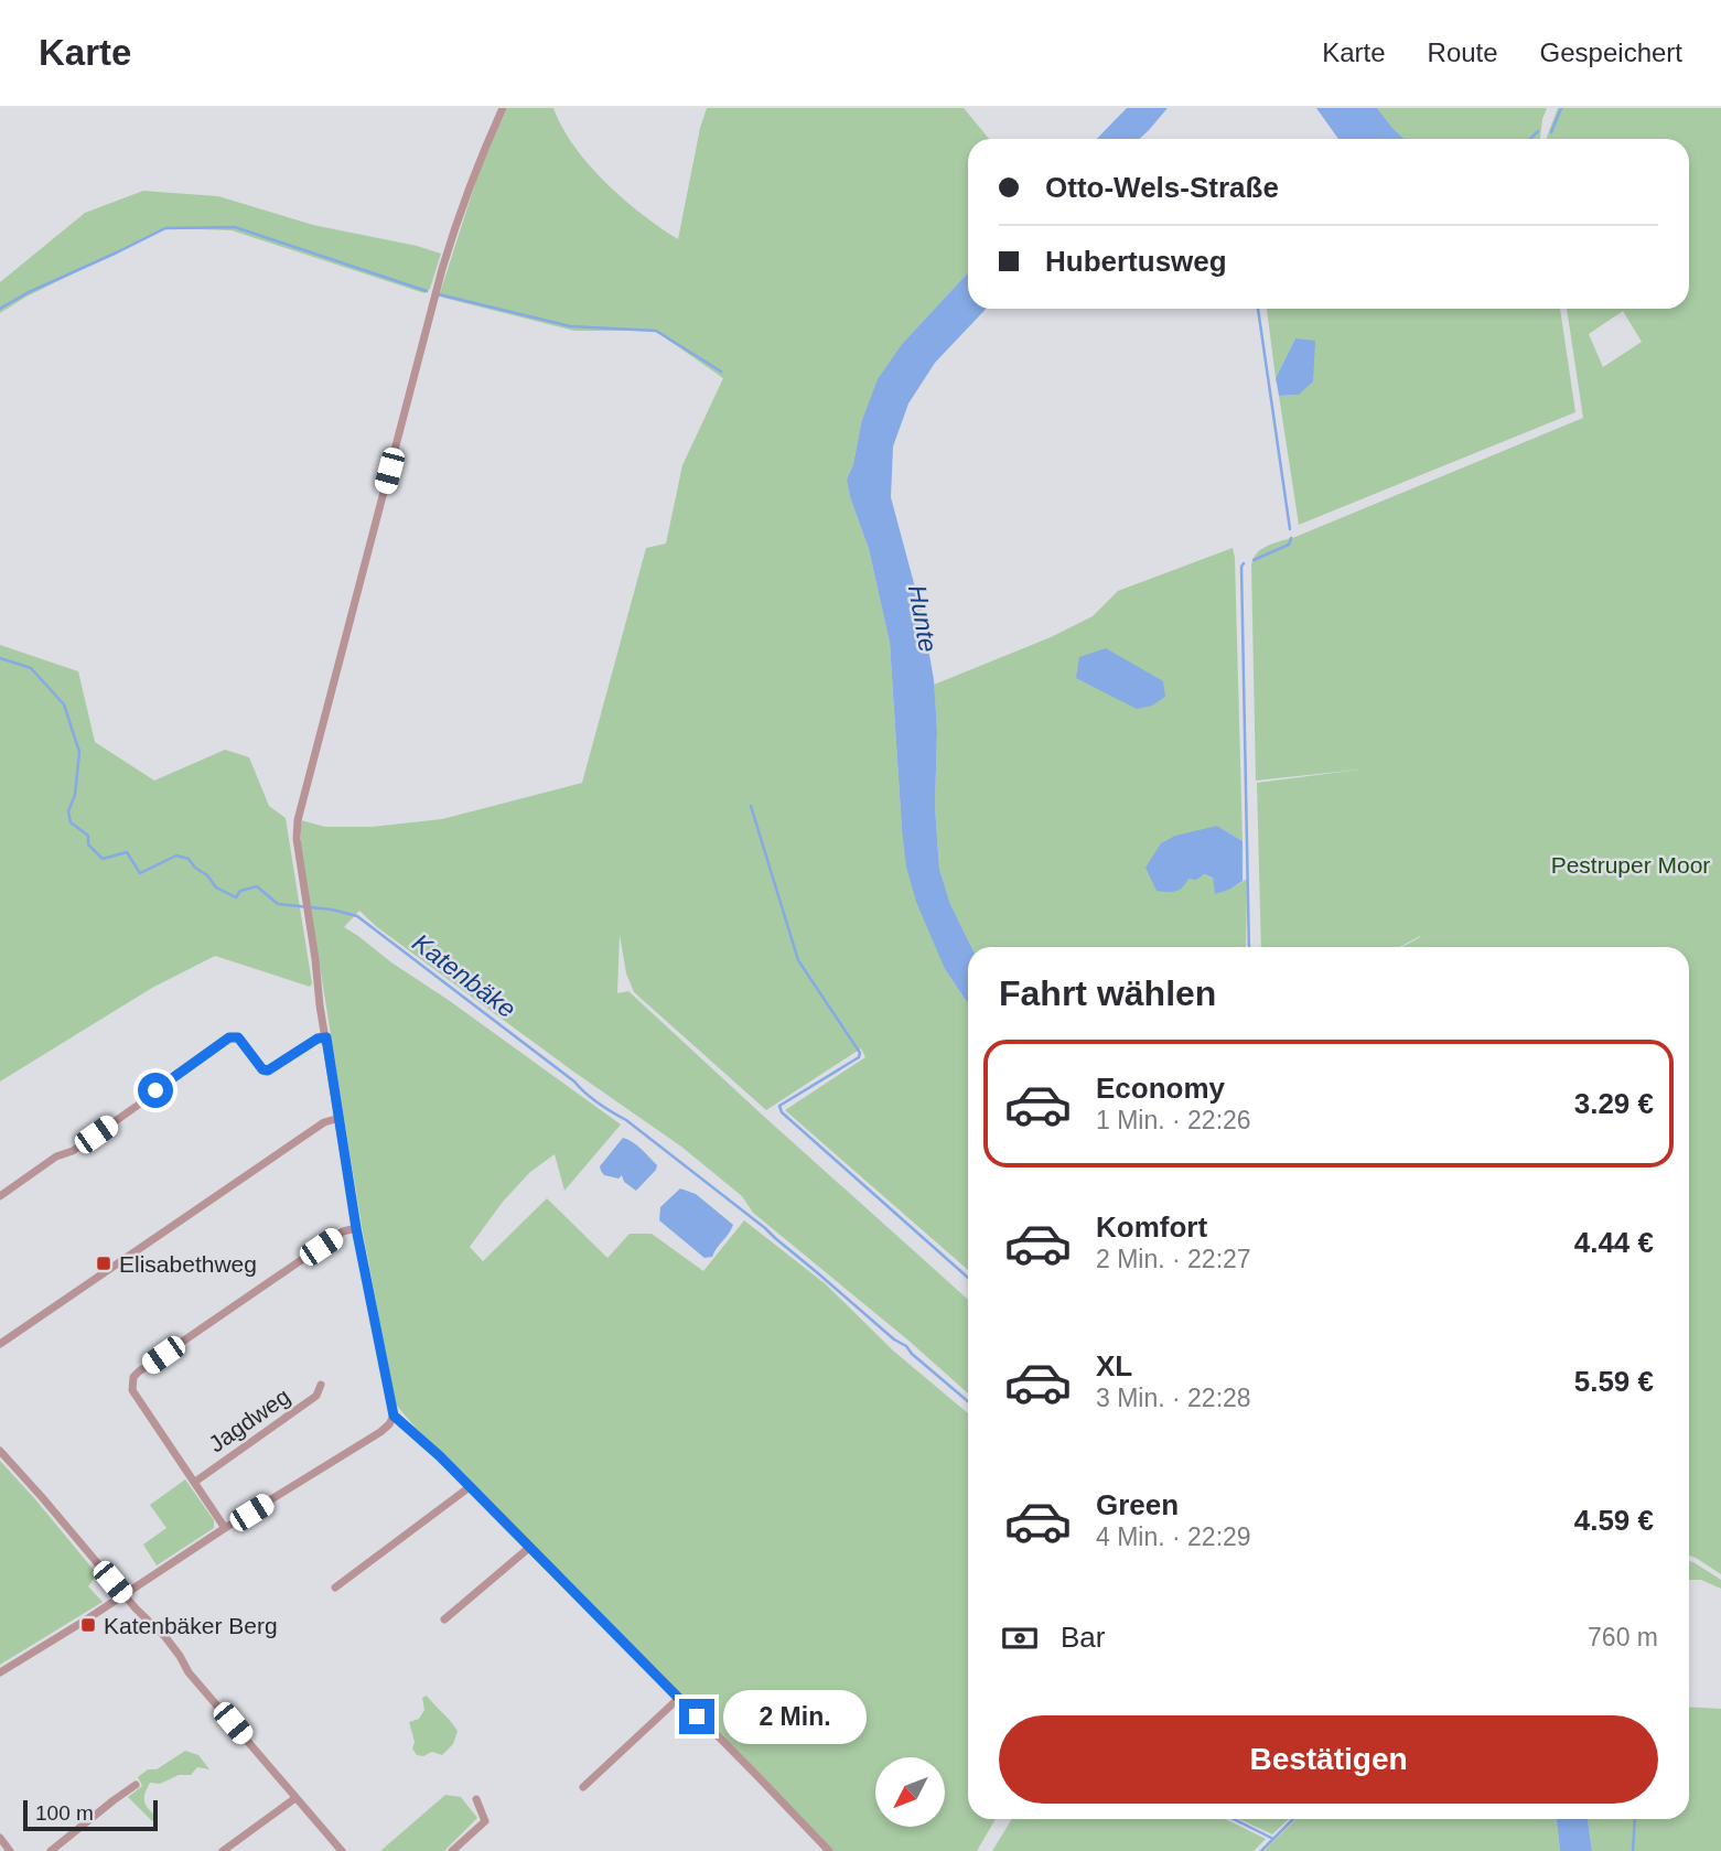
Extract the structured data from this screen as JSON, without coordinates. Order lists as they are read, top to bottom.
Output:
{
  "streets": {
    "street": ["Jagdweg"]
  },
  "water": ["Hunte", "Katenbäke"],
  "parks": ["Pestruper Moor"],
  "places": {
    "transit": ["Elisabethweg", "Katenbäker Berg"]
  },
  "scale_bar": "100 m",
  "north": "bottom left",
  "page": {
    "header": "Karte",
    "nav": ["Karte", "Route", "Gespeichert"],
    "banner": ["Otto-Wels-Straße", "Hubertusweg"],
    "heading": "Fahrt wählen",
    "list": [
      {
        "name": "Economy",
        "note": "1 Min. · 22:26",
        "value": "3.29 €"
      },
      {
        "name": "Komfort",
        "note": "2 Min. · 22:27",
        "value": "4.44 €"
      },
      {
        "name": "XL",
        "note": "3 Min. · 22:28",
        "value": "5.59 €"
      },
      {
        "name": "Green",
        "note": "4 Min. · 22:29",
        "value": "4.59 €"
      }
    ],
    "pay": ["Bar", "760 m"],
    "bubble": "2 Min.",
    "buttons": "Bestätigen",
    "scale": "100 m"
  }
}
